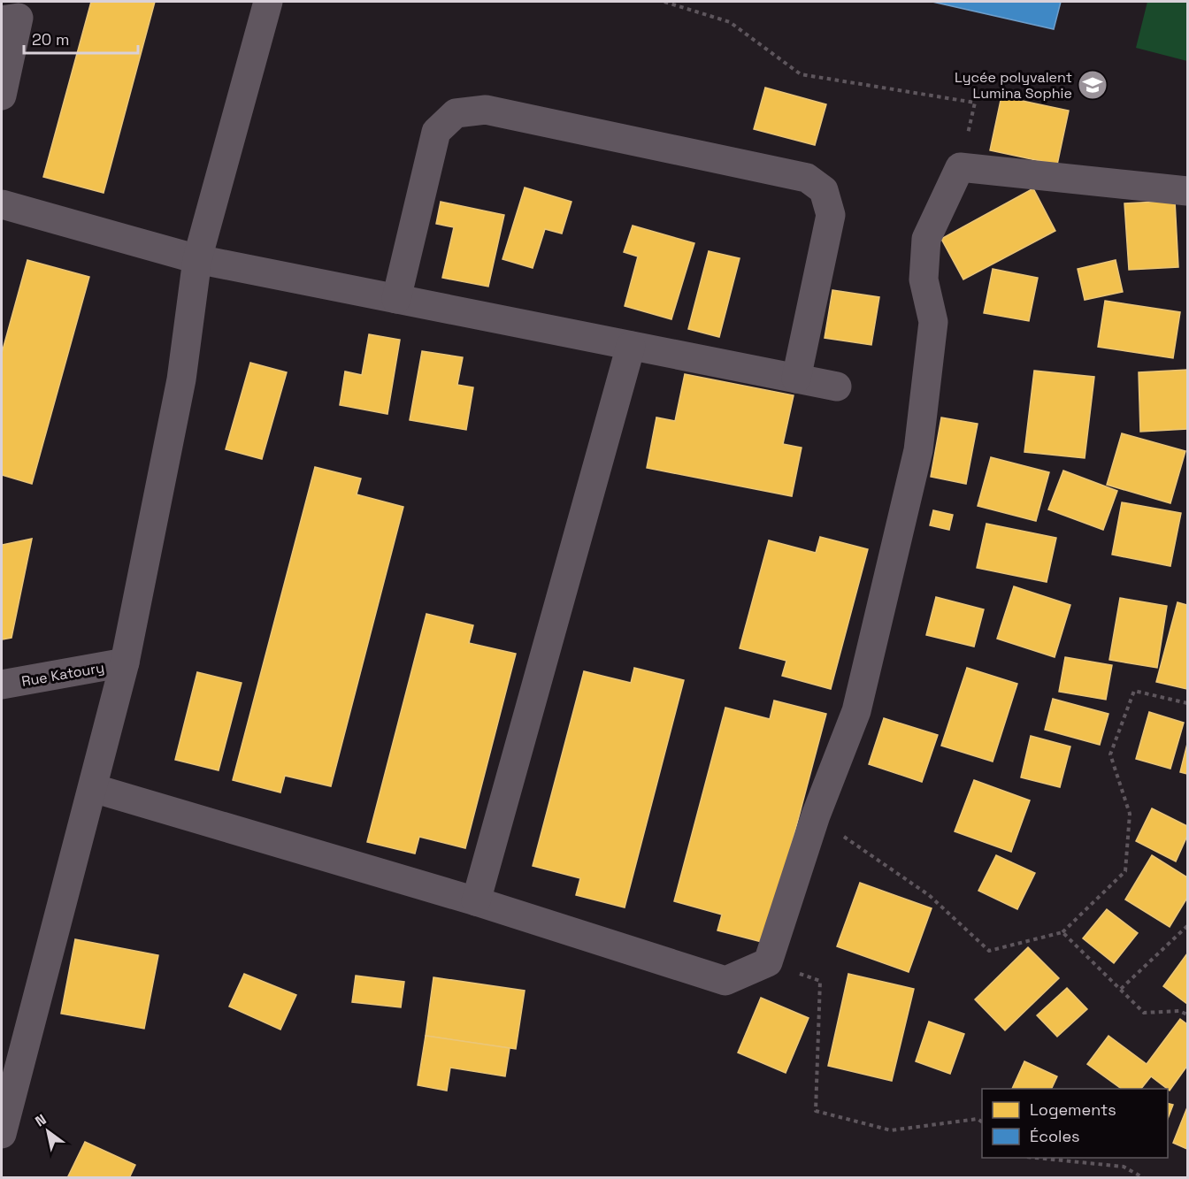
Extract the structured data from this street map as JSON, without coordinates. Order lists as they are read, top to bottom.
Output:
{
  "streets": {
    "street": ["Rue Katoury"]
  },
  "places": {
    "school or university": ["Lycée polyvalent Lumina Sophie"]
  },
  "legend": ["Logements", "Écoles"],
  "scale_bar": "20 m",
  "north": "top left"
}
